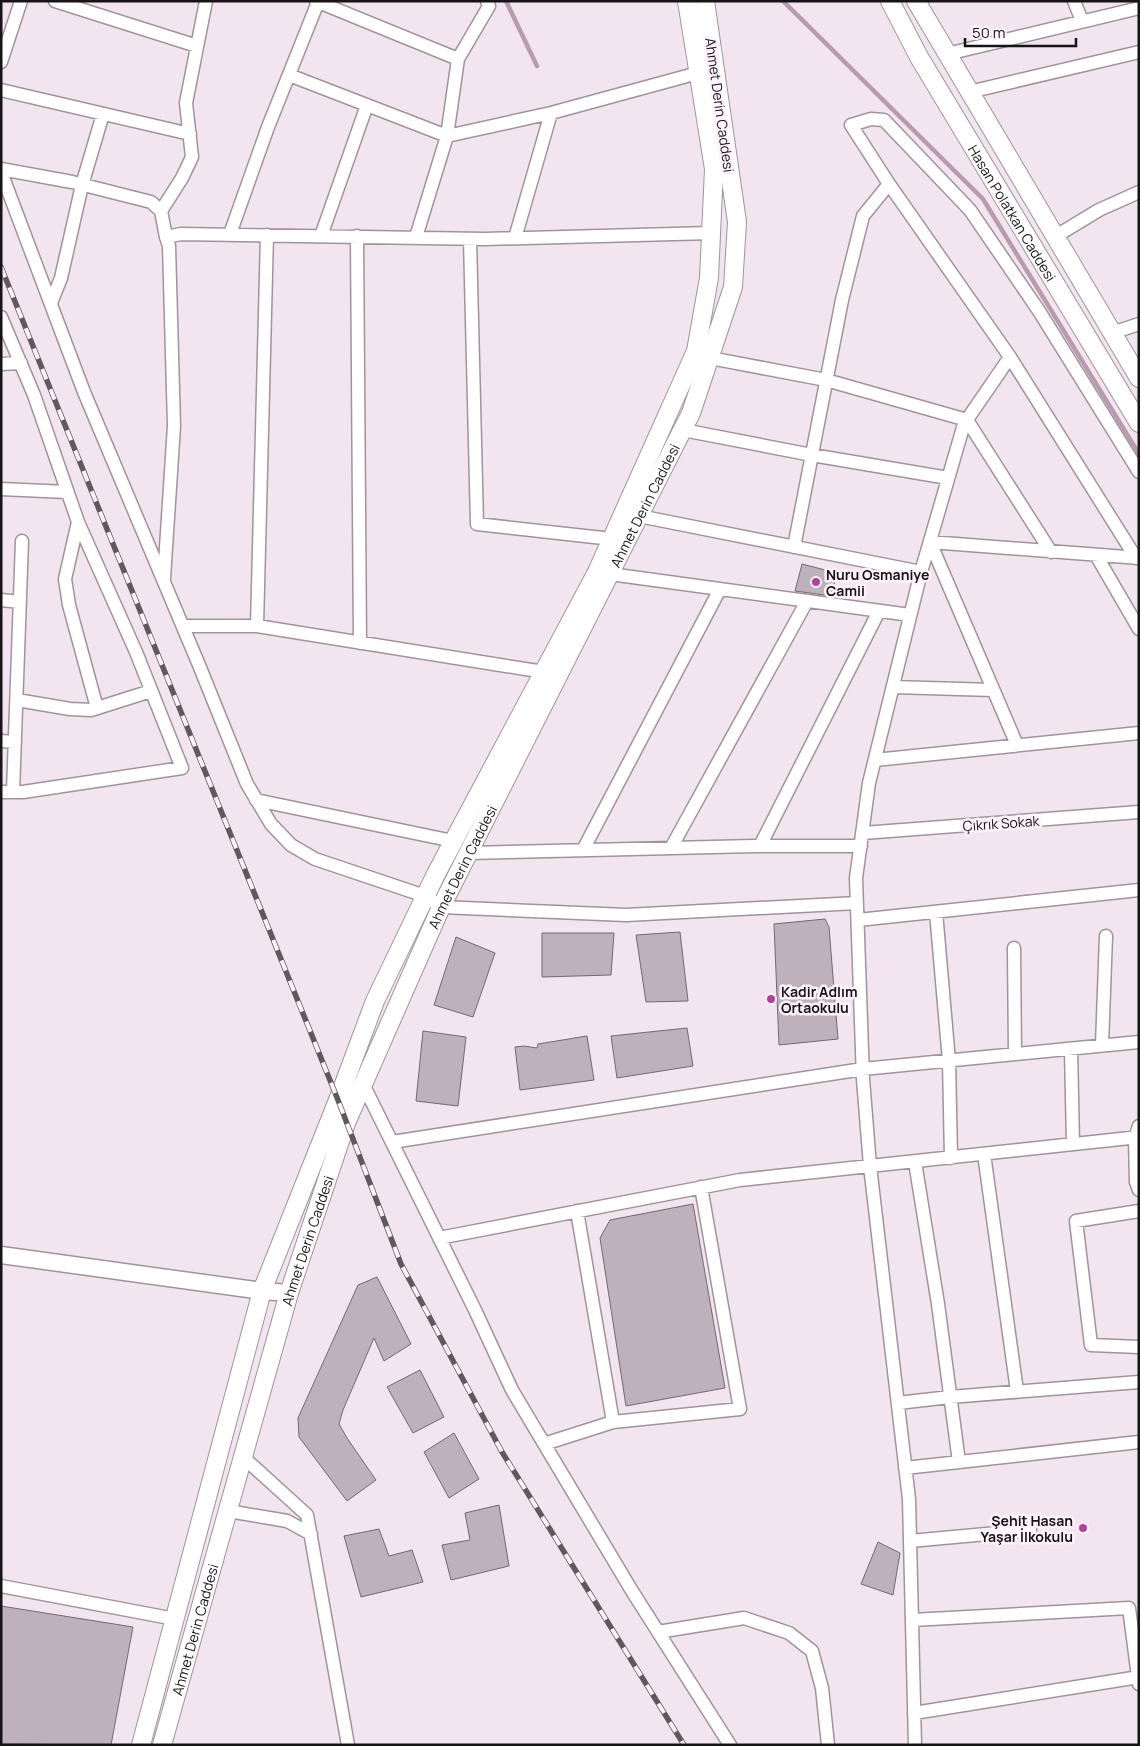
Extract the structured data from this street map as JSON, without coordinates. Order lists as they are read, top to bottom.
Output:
{
  "streets": {
    "main road": ["Ahmet Derin Caddesi", "Hasan Polatkan Caddesi"],
    "street": ["Çıkrık Sokak"]
  },
  "places": ["Nuru Osmaniye Camii", "Kadir Adlım Ortaokulu", "Şehit Hasan Yaşar İlkokulu"],
  "scale_bar": "50 m"
}
